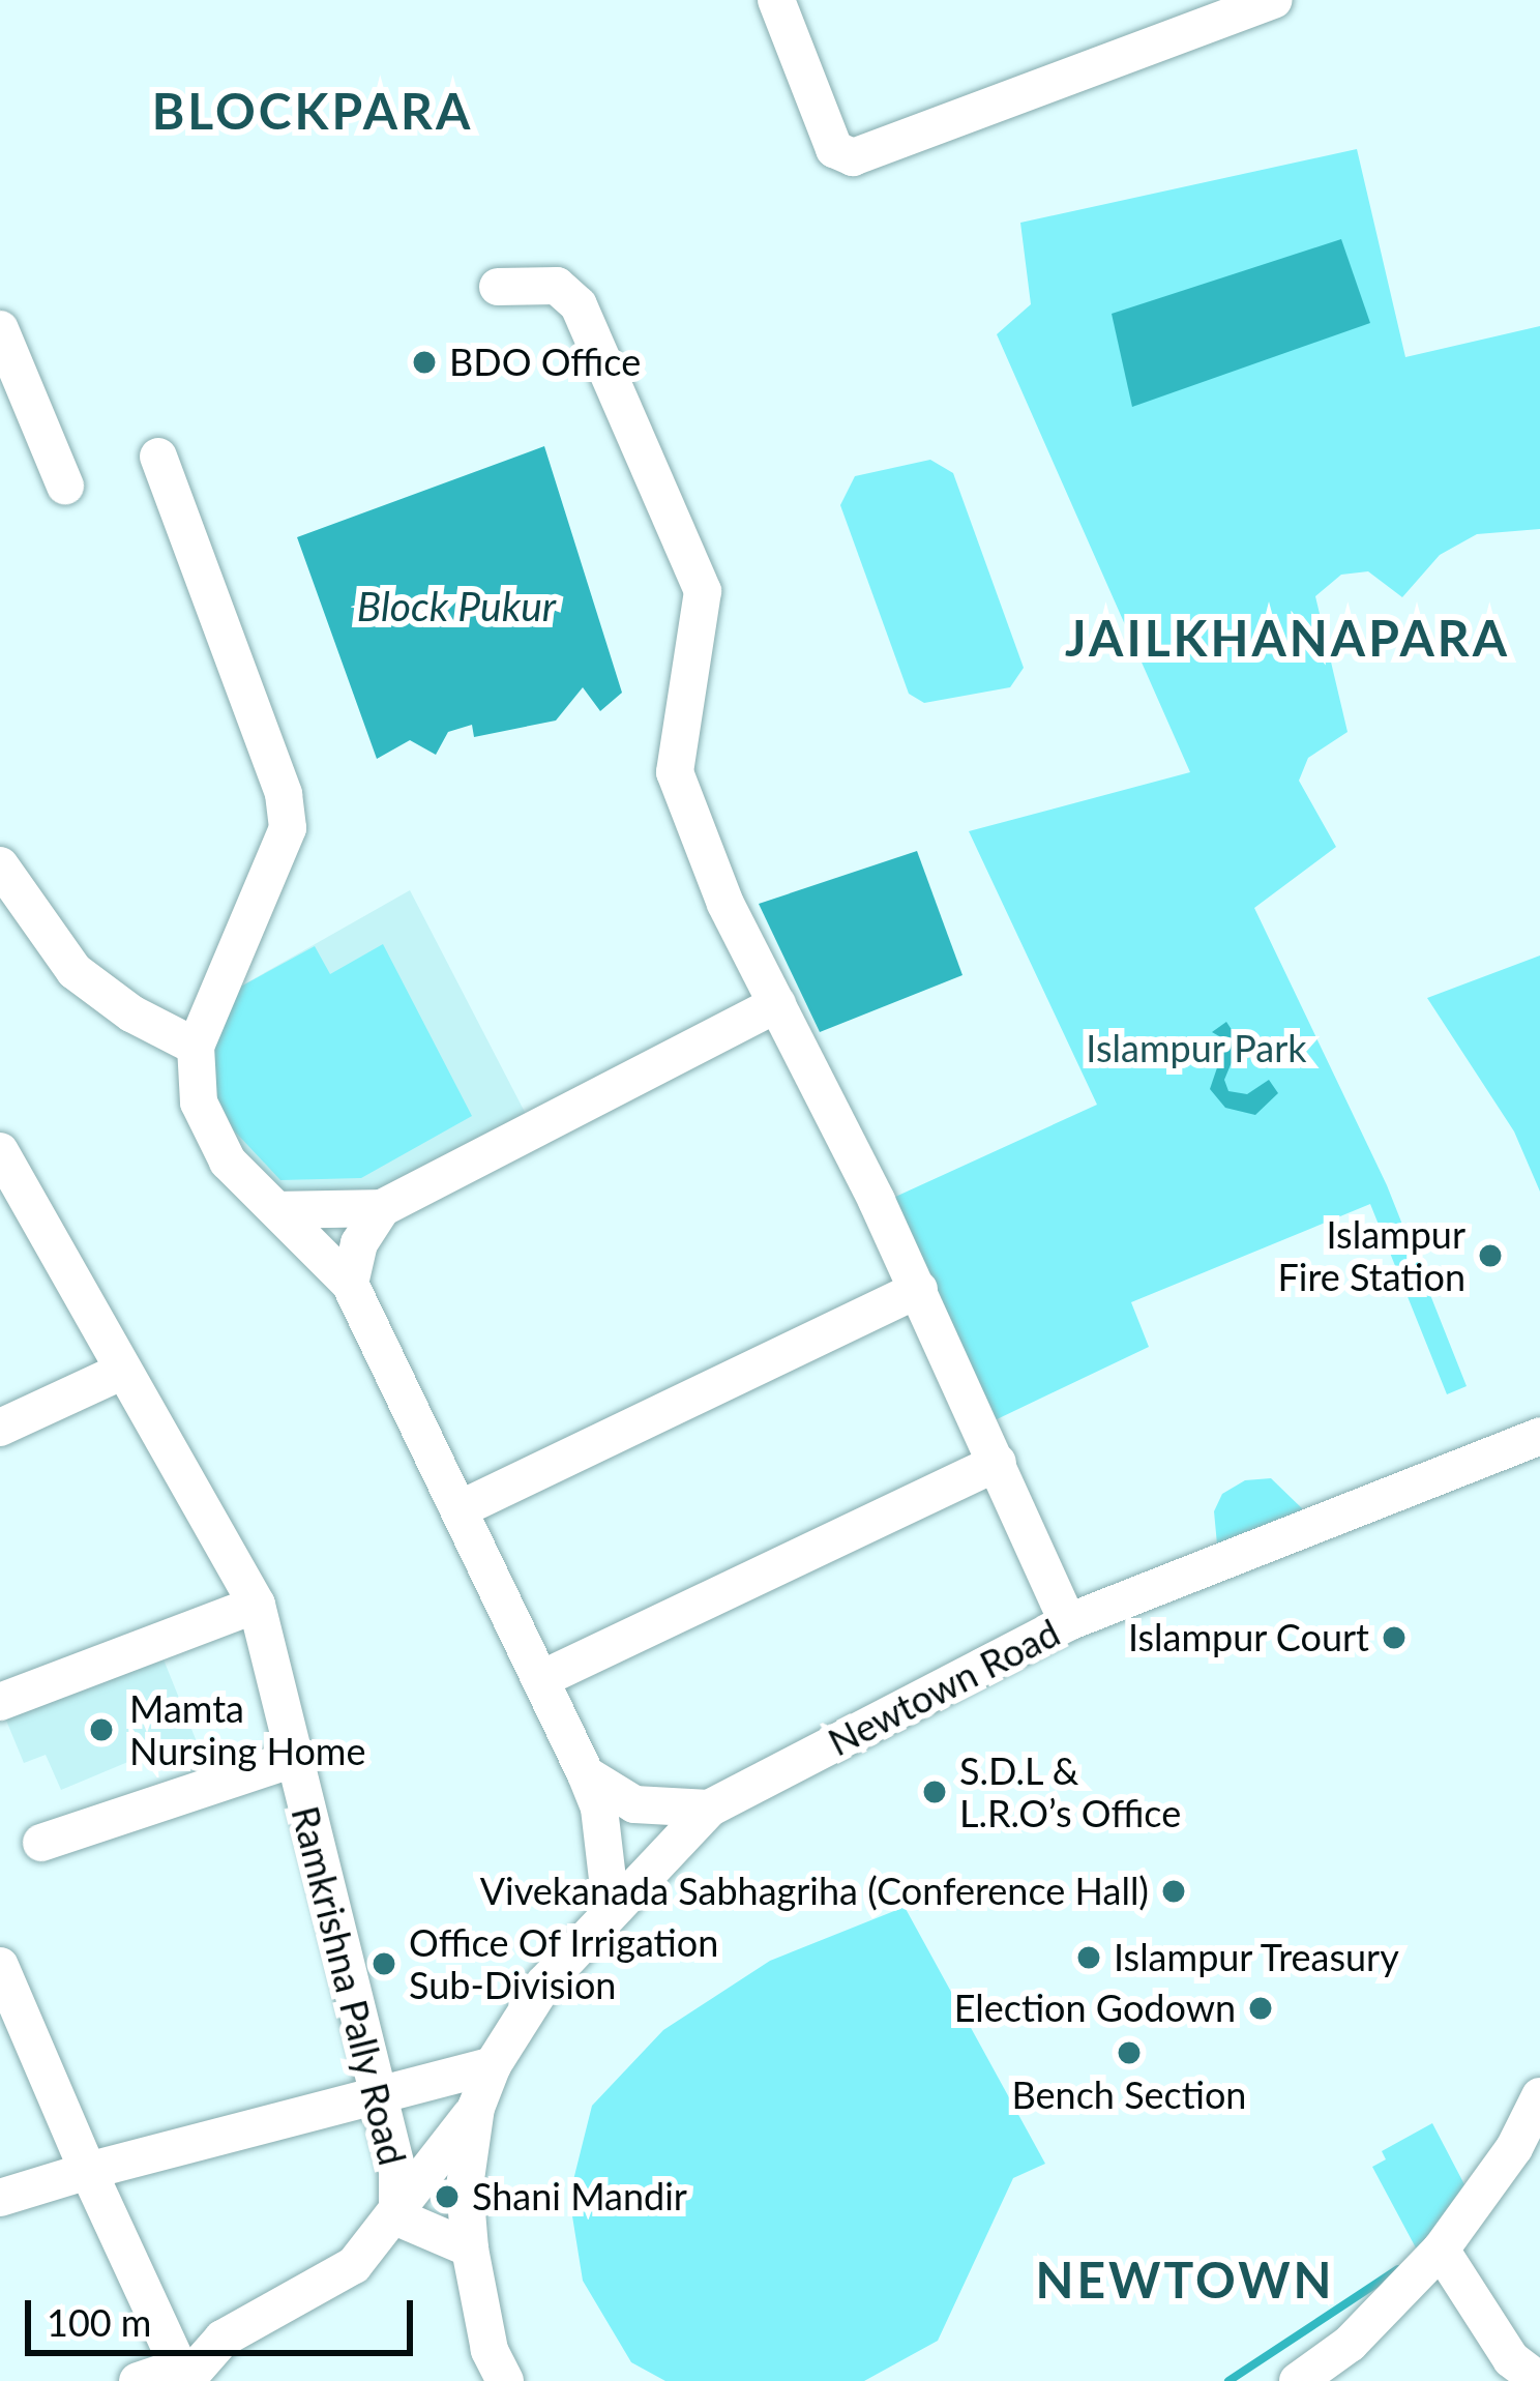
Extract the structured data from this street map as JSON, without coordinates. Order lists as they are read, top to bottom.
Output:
{
  "streets": {
    "street": ["Newtown Road", "Ramkrishna Pally Road"]
  },
  "districts": ["BLOCKPARA", "JAILKHANAPARA", "NEWTOWN"],
  "water": ["Block Pukur"],
  "parks": ["Islampur Park"],
  "places": [
    "BDO Office",
    "Islampur Fire Station",
    "Islampur Court",
    "Mamta Nursing Home",
    "S.D.L & L.R.O’s Office",
    "Vivekanada Sabhagriha (Conference Hall)",
    "Islampur Treasury",
    "Office Of Irrigation Sub-Division",
    "Election Godown",
    "Bench Section",
    "Shani Mandir"
  ],
  "scale_bar": "100 m"
}
